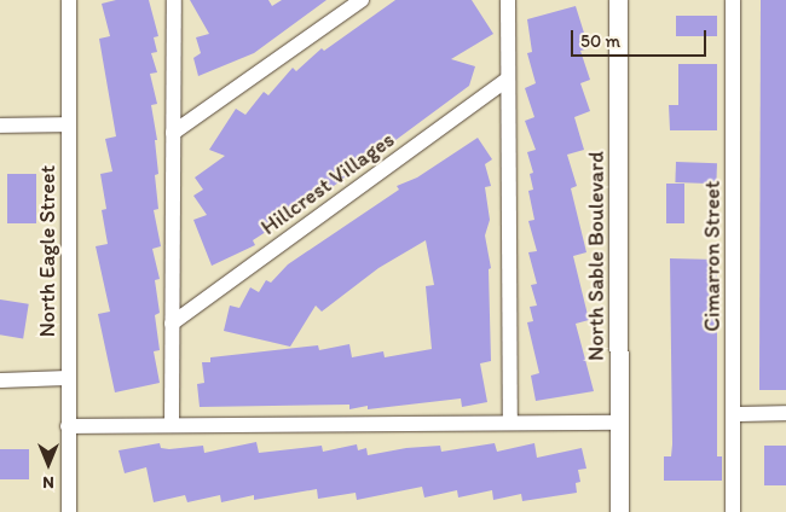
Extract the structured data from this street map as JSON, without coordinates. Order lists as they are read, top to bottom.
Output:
{
  "streets": {
    "street": [
      "Hillcrest Villages",
      "North Eagle Street",
      "North Sable Boulevard",
      "Cimarron Street"
    ]
  },
  "scale_bar": "50 m",
  "north": "bottom"
}
